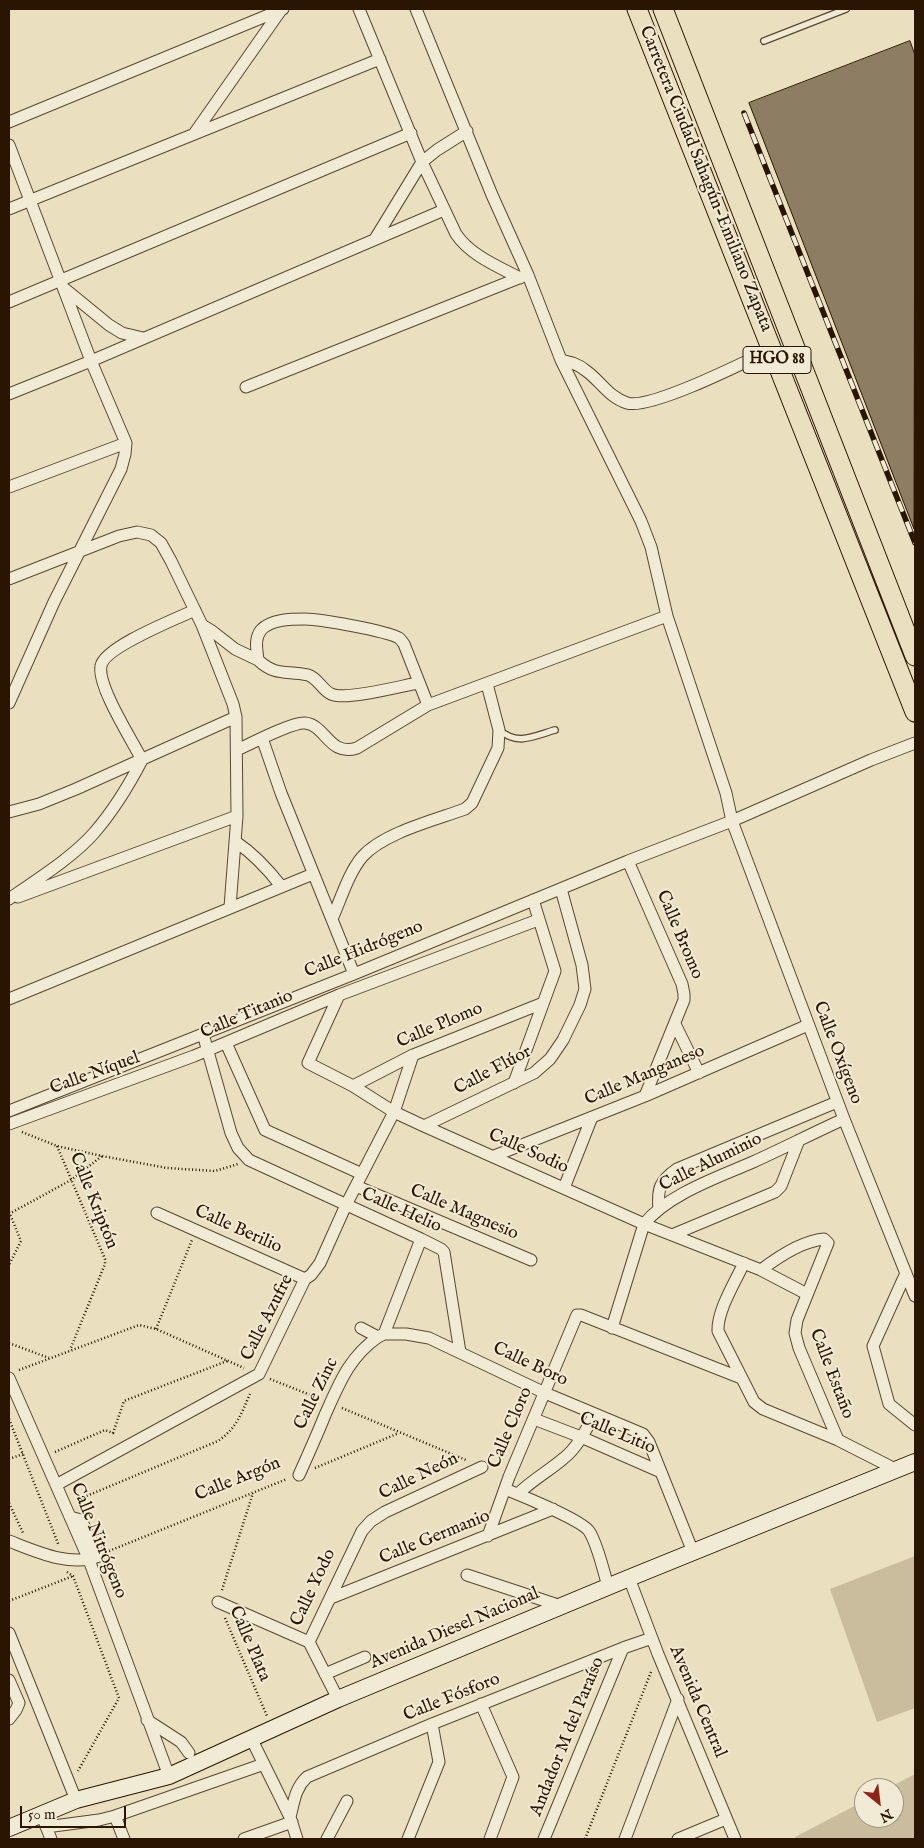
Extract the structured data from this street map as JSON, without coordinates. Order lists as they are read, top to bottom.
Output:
{
  "streets": {
    "main road": ["Carretera Ciudad Sahagún-Emiliano Zapata", "HGO 88"],
    "street": [
      "Calle Bromo",
      "Calle Hidrógeno",
      "Calle Titanio",
      "Calle Plomo",
      "Calle Oxígeno",
      "Calle Flúor",
      "Calle Níquel",
      "Calle Manganeso",
      "Calle Sodio",
      "Calle Aluminio",
      "Calle Helio",
      "Calle Magnesio",
      "Calle Berilio",
      "Calle Azufre",
      "Calle Boro",
      "Calle Estaño",
      "Calle Zinc",
      "Calle Cloro",
      "Calle Litio",
      "Calle Neón",
      "Calle Germanio",
      "Calle Nitrógeno",
      "Calle Yodo",
      "Avenida Diesel Nacional",
      "Calle Fósforo",
      "Avenida Central",
      "Andador M del Paraíso"
    ],
    "path": ["Calle Kriptón", "Calle Argón", "Calle Plata"]
  },
  "crossings": [
    ["Calle Bromo", "Calle Hidrógeno"],
    ["Calle Bromo", "Calle Manganeso"],
    ["Calle Hidrógeno", "Calle Oxígeno"],
    ["Calle Hidrógeno", "Calle Flúor"],
    ["Calle Titanio", "Calle Níquel"],
    ["Calle Titanio", "Calle Sodio"],
    ["Calle Plomo", "Calle Sodio"],
    ["Calle Plomo", "Calle Azufre"],
    ["Calle Oxígeno", "Calle Manganeso"],
    ["Calle Oxígeno", "Calle Aluminio"],
    ["Calle Flúor", "Calle Sodio"],
    ["Calle Manganeso", "Calle Sodio"],
    ["Calle Sodio", "Calle Aluminio"],
    ["Calle Sodio", "Calle Azufre"],
    ["Calle Sodio", "Calle Estaño"],
    ["Calle Helio", "Calle Azufre"],
    ["Calle Helio", "Calle Boro"],
    ["Calle Helio", "Calle Zinc"],
    ["Calle Magnesio", "Calle Azufre"],
    ["Calle Berilio", "Calle Azufre"],
    ["Calle Azufre", "Calle Nitrógeno"],
    ["Calle Boro", "Calle Zinc"],
    ["Calle Boro", "Calle Cloro"],
    ["Calle Boro", "Calle Litio"],
    ["Calle Zinc", "Calle Argón"],
    ["Calle Cloro", "Calle Litio"],
    ["Calle Cloro", "Calle Germanio"],
    ["Calle Litio", "Avenida Diesel Nacional"],
    ["Calle Neón", "Calle Yodo"],
    ["Calle Argón", "Calle Nitrógeno"],
    ["Calle Argón", "Calle Plata"],
    ["Calle Germanio", "Calle Yodo"],
    ["Calle Nitrógeno", "Avenida Diesel Nacional"],
    ["Calle Yodo", "Avenida Diesel Nacional"],
    ["Avenida Diesel Nacional", "Avenida Central"],
    ["Calle Fósforo", "Avenida Central"],
    ["Calle Fósforo", "Andador M del Paraíso"]
  ],
  "scale_bar": "50 m",
  "north": "bottom right"
}
